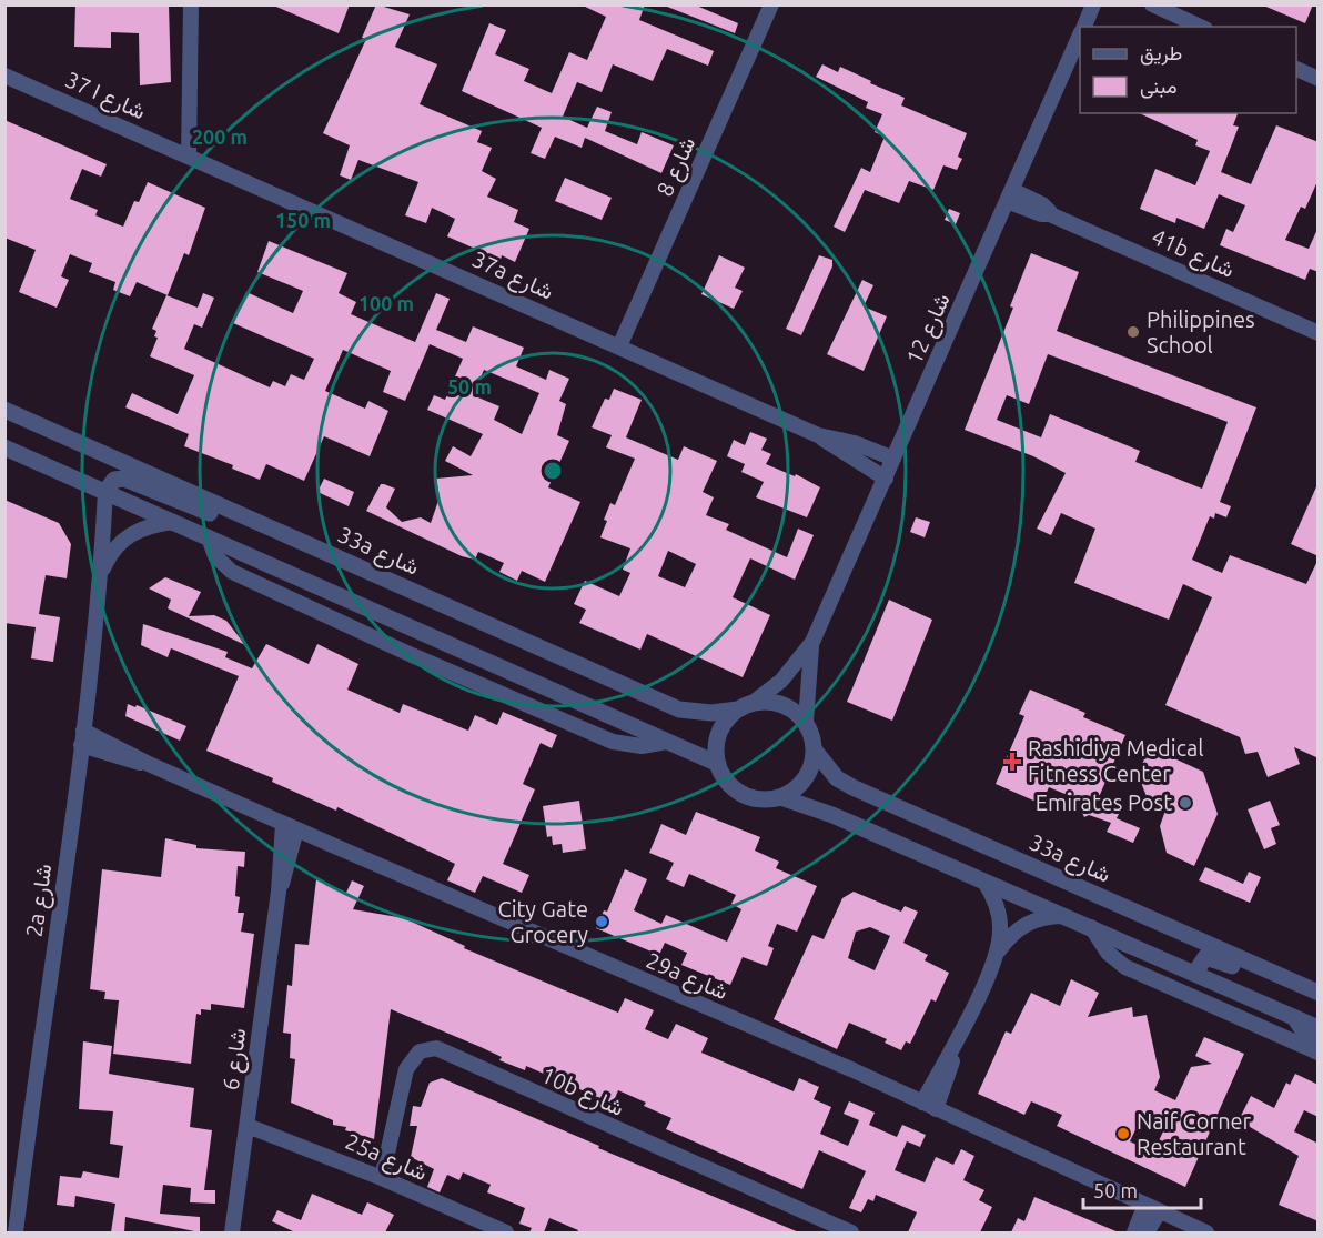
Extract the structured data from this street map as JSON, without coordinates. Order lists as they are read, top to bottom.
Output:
{
  "streets": {
    "street": [
      "شارع ا 37",
      "شارع 8",
      "41b شارع",
      "37a شارع",
      "شارع 12",
      "33a شارع",
      "2a شارع",
      "29a شارع",
      "شارع 6",
      "10b شارع",
      "25a شارع"
    ]
  },
  "crossings": [
    ["شارع ا 37", "37a شارع"],
    ["شارع 8", "37a شارع"],
    ["41b شارع", "شارع 12"],
    ["37a شارع", "شارع 12"],
    ["شارع 12", "33a شارع"],
    ["2a شارع", "29a شارع"],
    ["29a شارع", "شارع 6"],
    ["شارع 6", "25a شارع"],
    ["10b شارع", "25a شارع"]
  ],
  "places": {
    "other": [
      "Philippines School",
      "Emirates Post",
      "City Gate Grocery",
      "Naif Corner Restaurant"
    ],
    "health": ["Rashidiya Medical Fitness Center"]
  },
  "legend": ["طريق", "مبنى"],
  "scale_bar": "50 m",
  "rings": [
    "200 m",
    "150 m",
    "100 m",
    "50 m"
  ]
}
